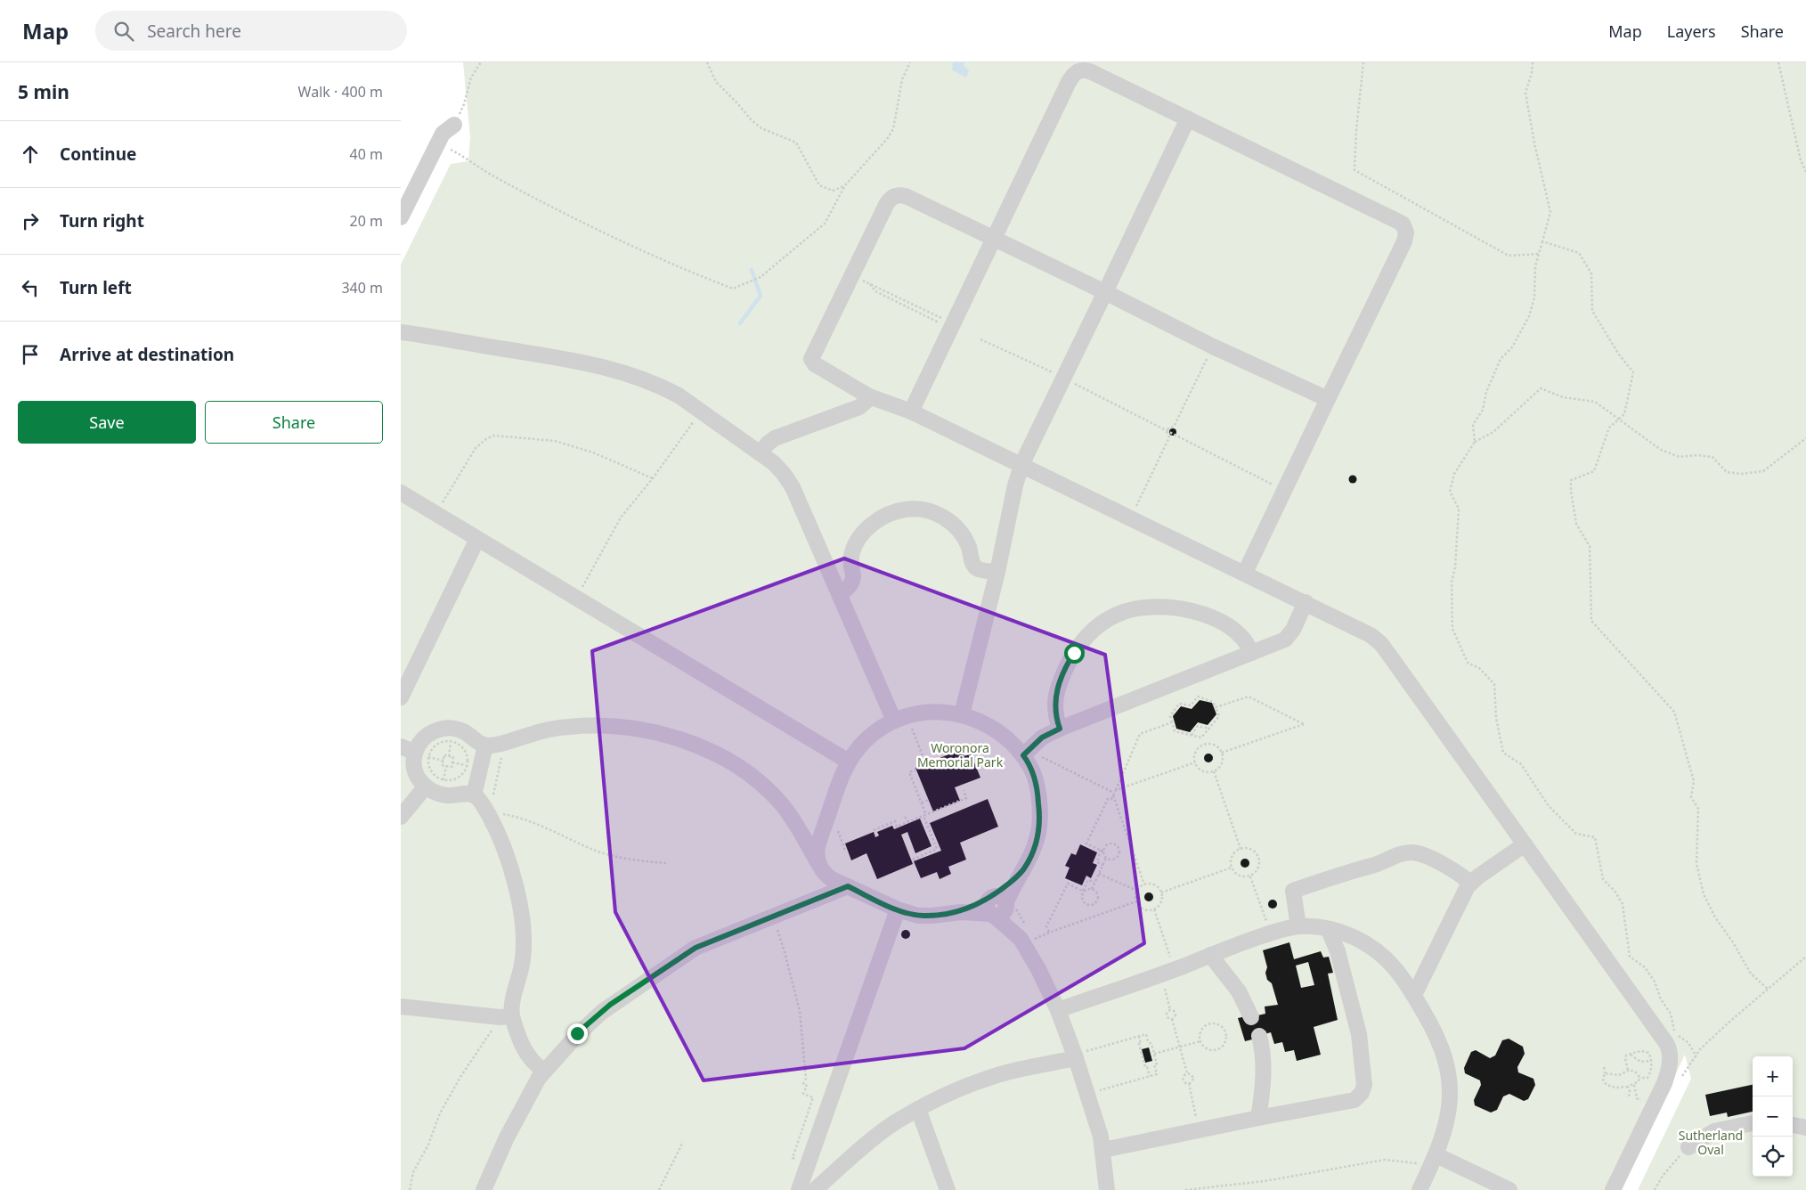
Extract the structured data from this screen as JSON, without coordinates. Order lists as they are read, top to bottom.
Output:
{
  "parks": ["Woronora Memorial Park", "Sutherland Oval"],
  "page": {
    "header": "Map",
    "search": "Search here",
    "nav": ["Map", "Layers", "Share"],
    "heading": ["5 min", "Walk · 400 m"],
    "list": [
      ["Continue", "40 m"],
      ["Turn right", "20 m"],
      ["Turn left", "340 m"],
      "Arrive at destination"
    ],
    "buttons": ["Save", "Share"],
    "map_buttons": ["+", "−"]
  }
}
